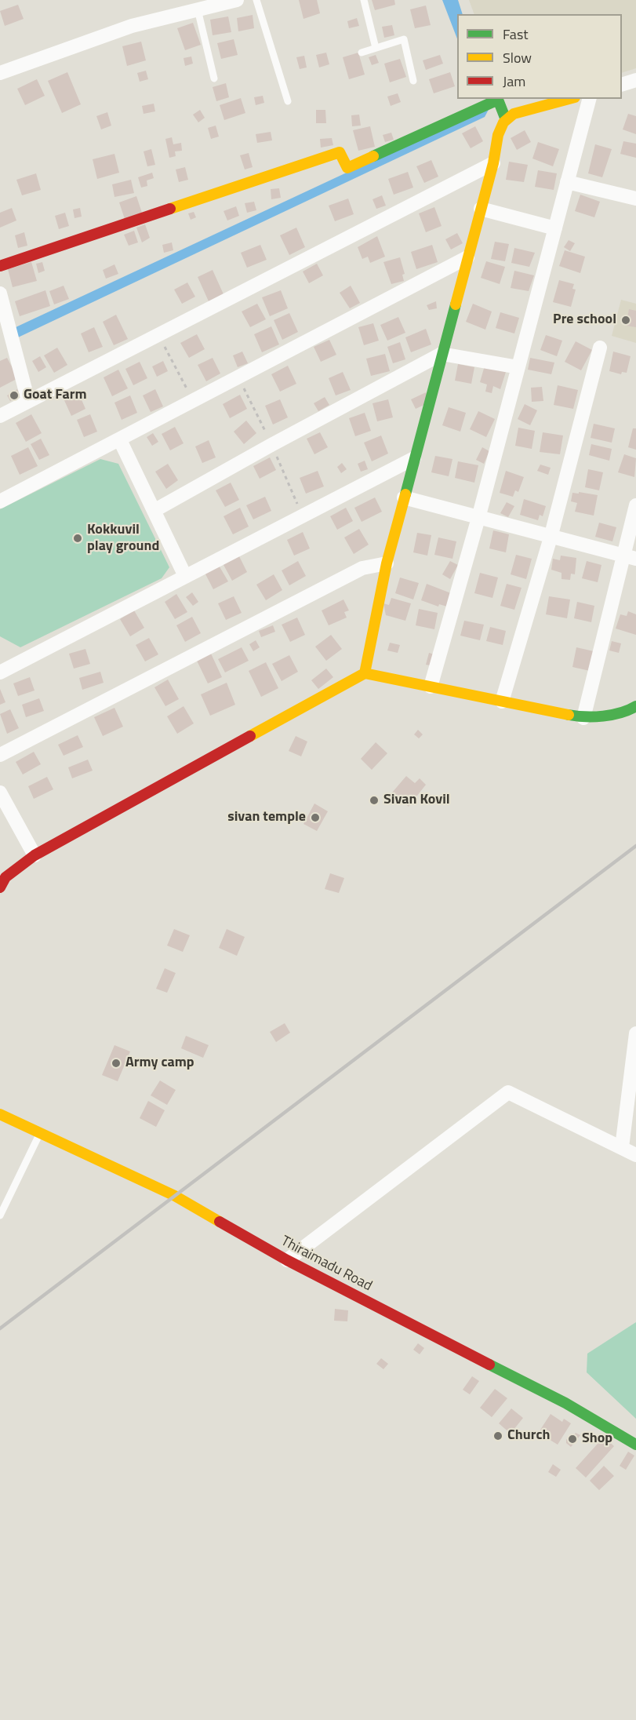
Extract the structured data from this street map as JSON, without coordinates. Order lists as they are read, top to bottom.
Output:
{
  "streets": {
    "street": ["Thiraimadu Road"]
  },
  "places": [
    "Pre school",
    "Goat Farm",
    "Kokkuvil play ground",
    "Sivan Kovil",
    "sivan temple",
    "Army camp",
    "Church",
    "Shop"
  ],
  "legend": ["Fast", "Slow", "Jam"]
}
